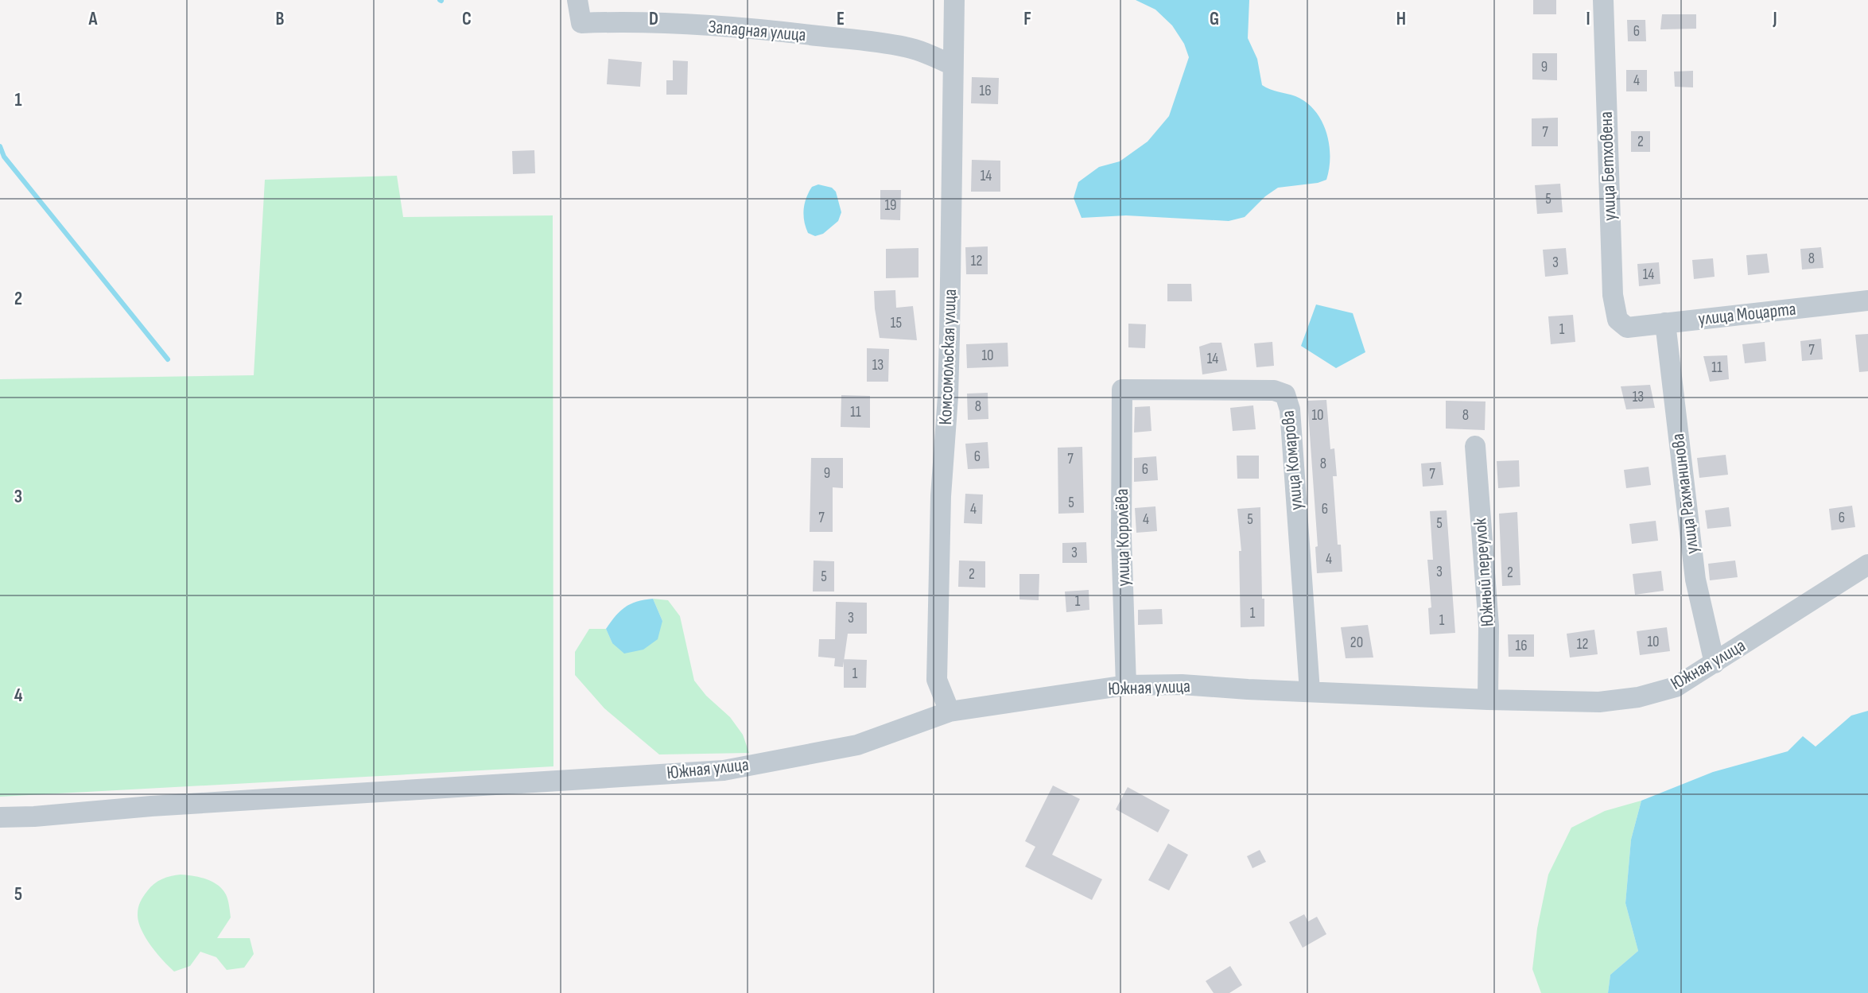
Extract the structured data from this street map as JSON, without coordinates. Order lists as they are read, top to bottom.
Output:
{
  "streets": {
    "street": [
      "Западная улица",
      "улица Бетховена",
      "улица Моцарта",
      "Комсомольская улица",
      "улица Комарова",
      "улица Рахманинова",
      "улица Королёва",
      "Южный переулок",
      "Южная улица"
    ]
  },
  "crossings": [
    ["Западная улица", "Комсомольская улица"],
    ["улица Бетховена", "улица Моцарта"],
    ["улица Моцарта", "улица Рахманинова"],
    ["Комсомольская улица", "Южная улица"],
    ["улица Комарова", "улица Королёва"],
    ["улица Комарова", "Южная улица"],
    ["улица Рахманинова", "Южная улица"],
    ["улица Королёва", "Южная улица"],
    ["Южный переулок", "Южная улица"]
  ],
  "house_numbers": [
    "6",
    "9",
    "4",
    "16",
    "7",
    "2",
    "14",
    "5",
    "19",
    "8",
    "12",
    "3",
    "14",
    "15",
    "1",
    "7",
    "10",
    "14",
    "13",
    "11",
    "13",
    "8",
    "11",
    "10",
    "8",
    "6",
    "7",
    "8",
    "6",
    "9",
    "7",
    "5",
    "4",
    "6",
    "7",
    "6",
    "4",
    "5",
    "5",
    "3",
    "4",
    "3",
    "2",
    "2",
    "5",
    "1",
    "1",
    "3",
    "1",
    "10",
    "20",
    "12",
    "16",
    "1"
  ],
  "grid": {
    "columns": [
      "A",
      "B",
      "C",
      "D",
      "E",
      "F",
      "G",
      "H",
      "I",
      "J"
    ],
    "rows": [
      "1",
      "2",
      "3",
      "4",
      "5"
    ]
  }
}
